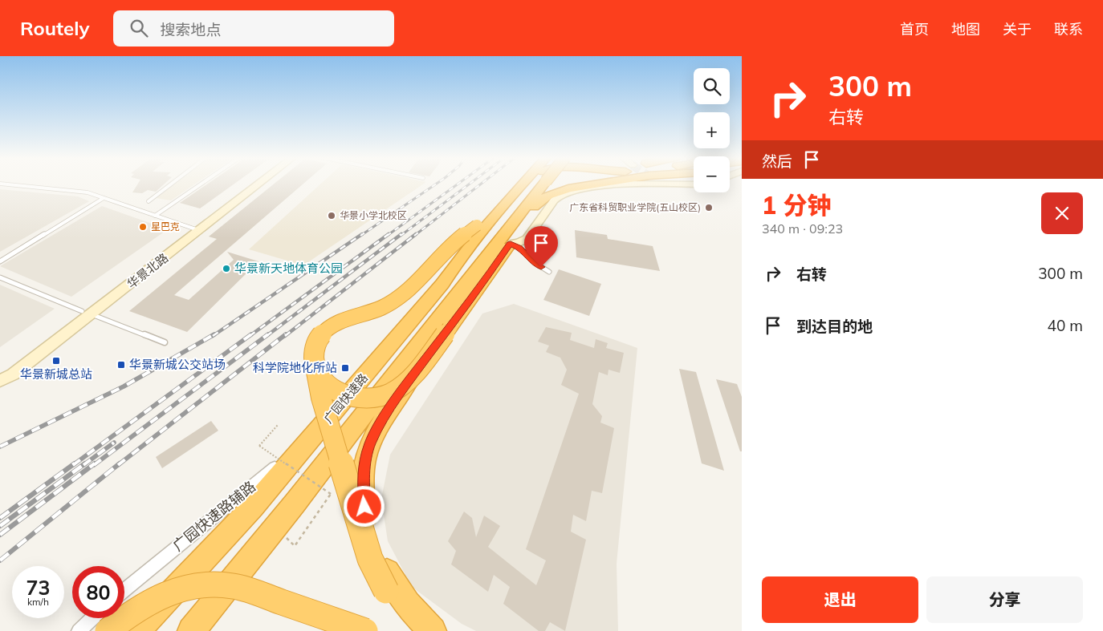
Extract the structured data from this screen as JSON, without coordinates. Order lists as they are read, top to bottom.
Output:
{
  "streets": {
    "highway": ["广园快速路"],
    "street": ["华景北路", "广园快速路辅路"]
  },
  "crossings": [
    ["广园快速路", "广园快速路辅路"]
  ],
  "places": {
    "other": [
      "广东省科贸职业学院(五山校区)",
      "华景小学北校区",
      "星巴克",
      "华景新天地体育公园"
    ],
    "transit": ["华景新城总站", "华景新城公交站场", "科学院地化所站"]
  },
  "page": {
    "header": "Routely",
    "search": "搜索地点",
    "nav": [
      "首页",
      "地图",
      "关于",
      "联系"
    ],
    "turn": ["300 m", "右转"],
    "map_buttons": ["+", "−"],
    "then": "然后",
    "heading": ["1 分钟", "340 m · 09:23"],
    "list": [
      {
        "name": "右转",
        "value": "300 m"
      },
      {
        "name": "到达目的地",
        "value": "40 m"
      }
    ],
    "speed": "73 km/h",
    "limit": "80",
    "buttons": ["退出", "分享"]
  }
}
